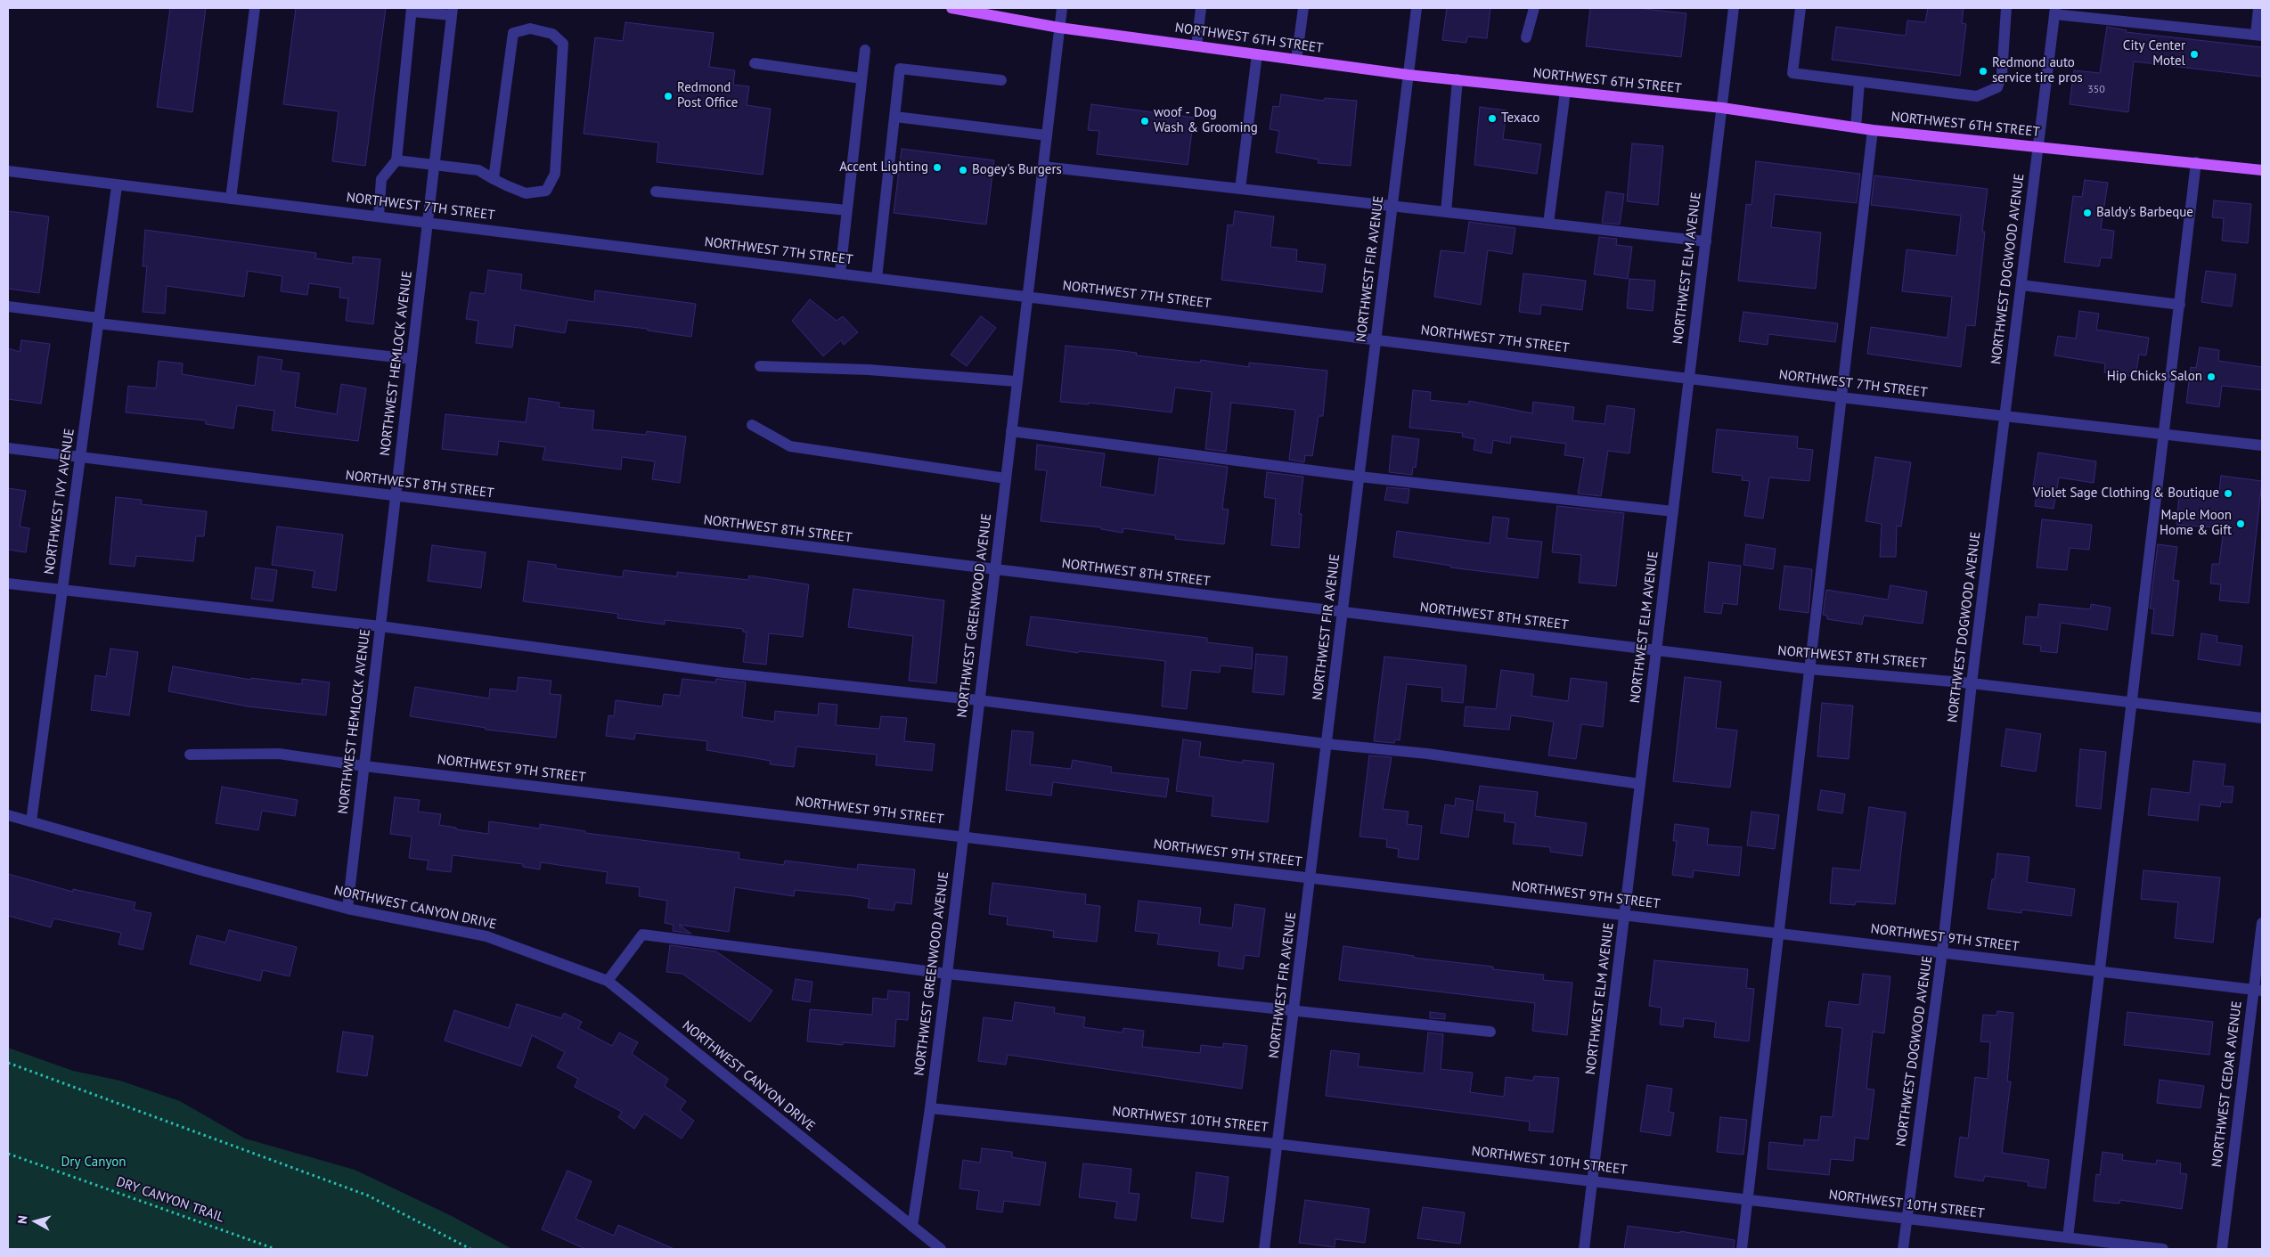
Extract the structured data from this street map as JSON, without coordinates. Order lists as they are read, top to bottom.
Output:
{
  "streets": {
    "main road": ["NORTHWEST 6TH STREET"],
    "street": [
      "NORTHWEST 7TH STREET",
      "NORTHWEST ELM AVENUE",
      "NORTHWEST FIR AVENUE",
      "NORTHWEST DOGWOOD AVENUE",
      "NORTHWEST HEMLOCK AVENUE",
      "NORTHWEST 8TH STREET",
      "NORTHWEST IVY AVENUE",
      "NORTHWEST GREENWOOD AVENUE",
      "NORTHWEST 9TH STREET",
      "NORTHWEST CANYON DRIVE",
      "NORTHWEST CEDAR AVENUE",
      "NORTHWEST 10TH STREET"
    ],
    "path": ["DRY CANYON TRAIL"]
  },
  "crossings": [
    ["NORTHWEST 6TH STREET", "NORTHWEST ELM AVENUE"],
    ["NORTHWEST 6TH STREET", "NORTHWEST FIR AVENUE"],
    ["NORTHWEST 6TH STREET", "NORTHWEST DOGWOOD AVENUE"],
    ["NORTHWEST 6TH STREET", "NORTHWEST GREENWOOD AVENUE"],
    ["NORTHWEST 7TH STREET", "NORTHWEST ELM AVENUE"],
    ["NORTHWEST 7TH STREET", "NORTHWEST FIR AVENUE"],
    ["NORTHWEST 7TH STREET", "NORTHWEST DOGWOOD AVENUE"],
    ["NORTHWEST 7TH STREET", "NORTHWEST HEMLOCK AVENUE"],
    ["NORTHWEST 7TH STREET", "NORTHWEST IVY AVENUE"],
    ["NORTHWEST 7TH STREET", "NORTHWEST GREENWOOD AVENUE"],
    ["NORTHWEST ELM AVENUE", "NORTHWEST 8TH STREET"],
    ["NORTHWEST ELM AVENUE", "NORTHWEST 9TH STREET"],
    ["NORTHWEST ELM AVENUE", "NORTHWEST 10TH STREET"],
    ["NORTHWEST FIR AVENUE", "NORTHWEST 8TH STREET"],
    ["NORTHWEST FIR AVENUE", "NORTHWEST 9TH STREET"],
    ["NORTHWEST FIR AVENUE", "NORTHWEST 10TH STREET"],
    ["NORTHWEST DOGWOOD AVENUE", "NORTHWEST 8TH STREET"],
    ["NORTHWEST DOGWOOD AVENUE", "NORTHWEST 9TH STREET"],
    ["NORTHWEST DOGWOOD AVENUE", "NORTHWEST 10TH STREET"],
    ["NORTHWEST HEMLOCK AVENUE", "NORTHWEST 8TH STREET"],
    ["NORTHWEST HEMLOCK AVENUE", "NORTHWEST 9TH STREET"],
    ["NORTHWEST HEMLOCK AVENUE", "NORTHWEST CANYON DRIVE"],
    ["NORTHWEST 8TH STREET", "NORTHWEST IVY AVENUE"],
    ["NORTHWEST 8TH STREET", "NORTHWEST GREENWOOD AVENUE"],
    ["NORTHWEST IVY AVENUE", "NORTHWEST CANYON DRIVE"],
    ["NORTHWEST GREENWOOD AVENUE", "NORTHWEST 9TH STREET"],
    ["NORTHWEST GREENWOOD AVENUE", "NORTHWEST CANYON DRIVE"],
    ["NORTHWEST GREENWOOD AVENUE", "NORTHWEST 10TH STREET"],
    ["NORTHWEST 9TH STREET", "NORTHWEST CEDAR AVENUE"]
  ],
  "parks": ["Dry Canyon"],
  "places": [
    "City Center Motel",
    "Redmond auto service tire pros",
    "Redmond Post Office",
    "Texaco",
    "woof - Dog Wash & Grooming",
    "Accent Lighting",
    "Bogey's Burgers",
    "Baldy's Barbeque",
    "Hip Chicks Salon",
    "Violet Sage Clothing & Boutique",
    "Maple Moon Home & Gift"
  ],
  "house_numbers": ["350"],
  "north": "left"
}
